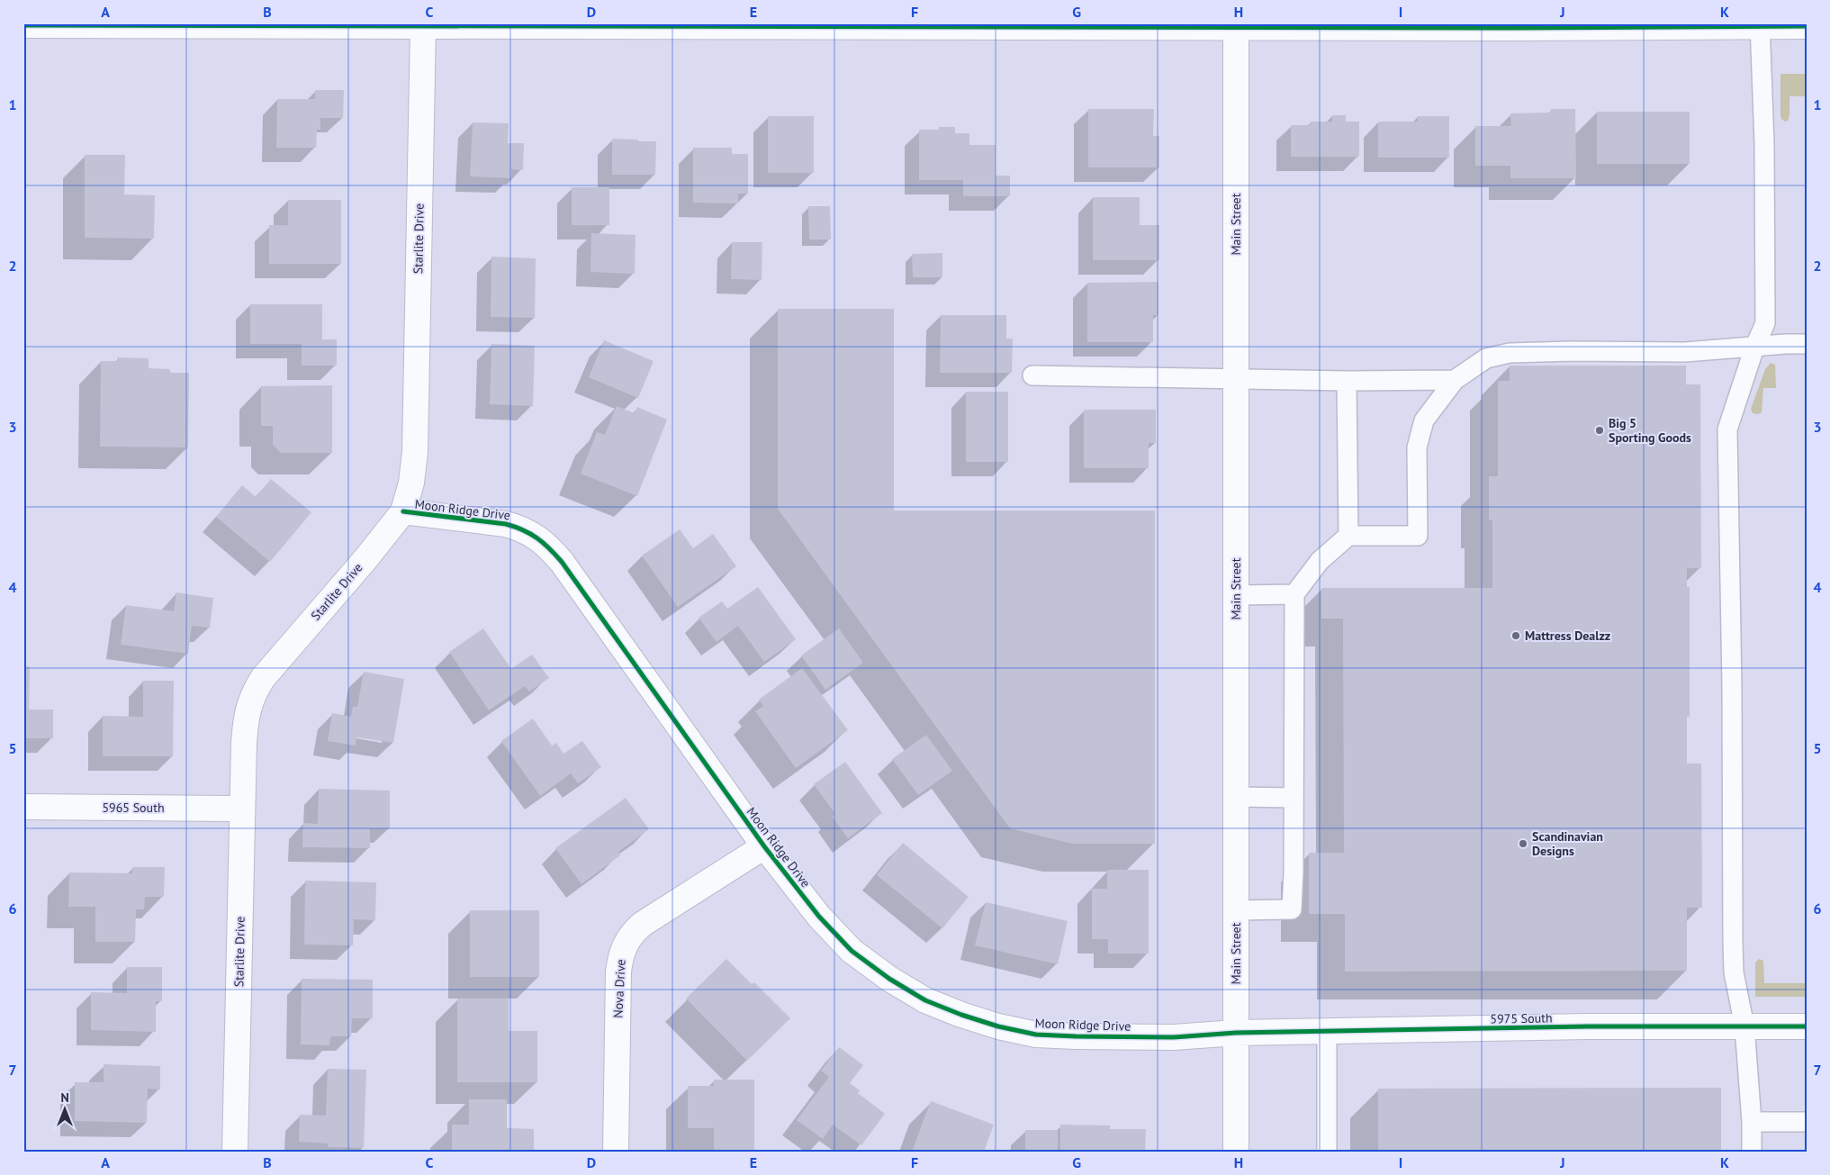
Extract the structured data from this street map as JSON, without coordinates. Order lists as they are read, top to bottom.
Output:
{
  "streets": {
    "street": [
      "Main Street",
      "Starlite Drive",
      "Moon Ridge Drive",
      "5965 South",
      "Nova Drive",
      "5975 South"
    ]
  },
  "crossings": [
    ["Main Street", "Moon Ridge Drive"],
    ["Main Street", "5975 South"],
    ["Starlite Drive", "Moon Ridge Drive"],
    ["Starlite Drive", "5965 South"],
    ["Moon Ridge Drive", "Nova Drive"],
    ["Moon Ridge Drive", "5975 South"]
  ],
  "places": ["Big 5 Sporting Goods", "Mattress Dealzz", "Scandinavian Designs"],
  "north": "top",
  "grid": {
    "columns": [
      "A",
      "B",
      "C",
      "D",
      "E",
      "F",
      "G",
      "H",
      "I",
      "J",
      "K"
    ],
    "rows": [
      "1",
      "2",
      "3",
      "4",
      "5",
      "6",
      "7"
    ]
  }
}
